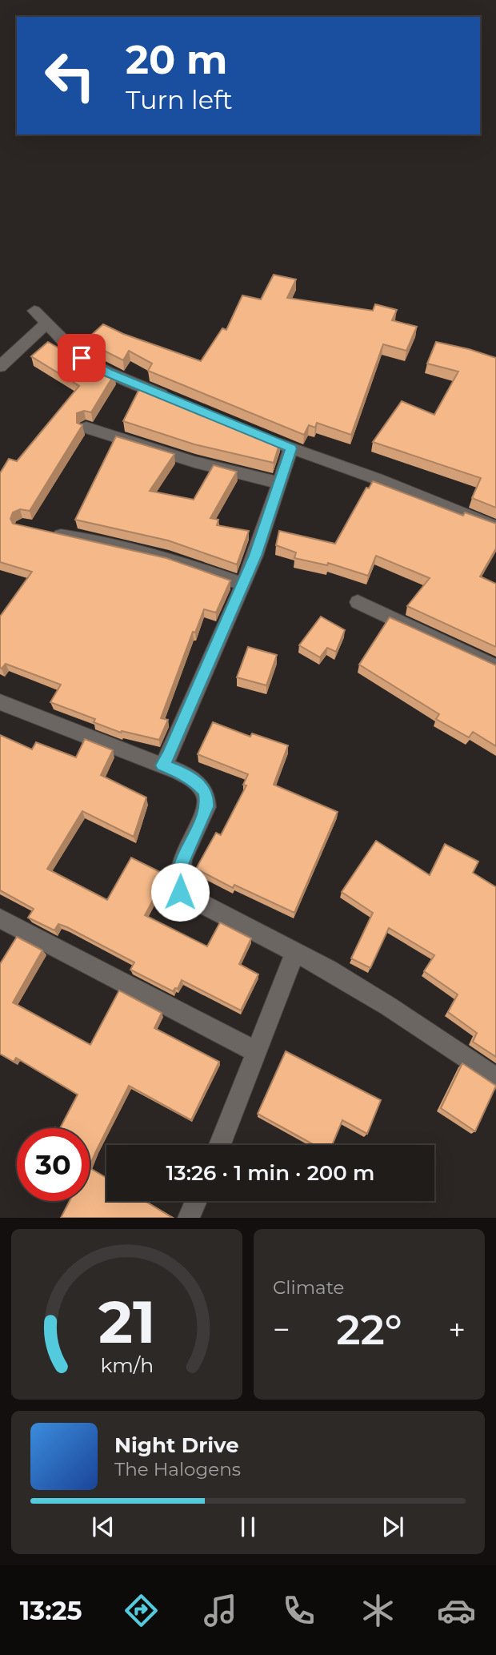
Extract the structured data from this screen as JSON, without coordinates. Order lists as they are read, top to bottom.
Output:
{
  "page": {
    "turn": ["20 m", "Turn left"],
    "limit": "30",
    "trip": "13:26 · 1 min · 200 m",
    "tile": "Climate",
    "heat": ["−", "22°", "+"],
    "song": ["Night Drive", "The Halogens"],
    "tabs": "13:25",
    "gauge": ["21", "km/h"]
  }
}
